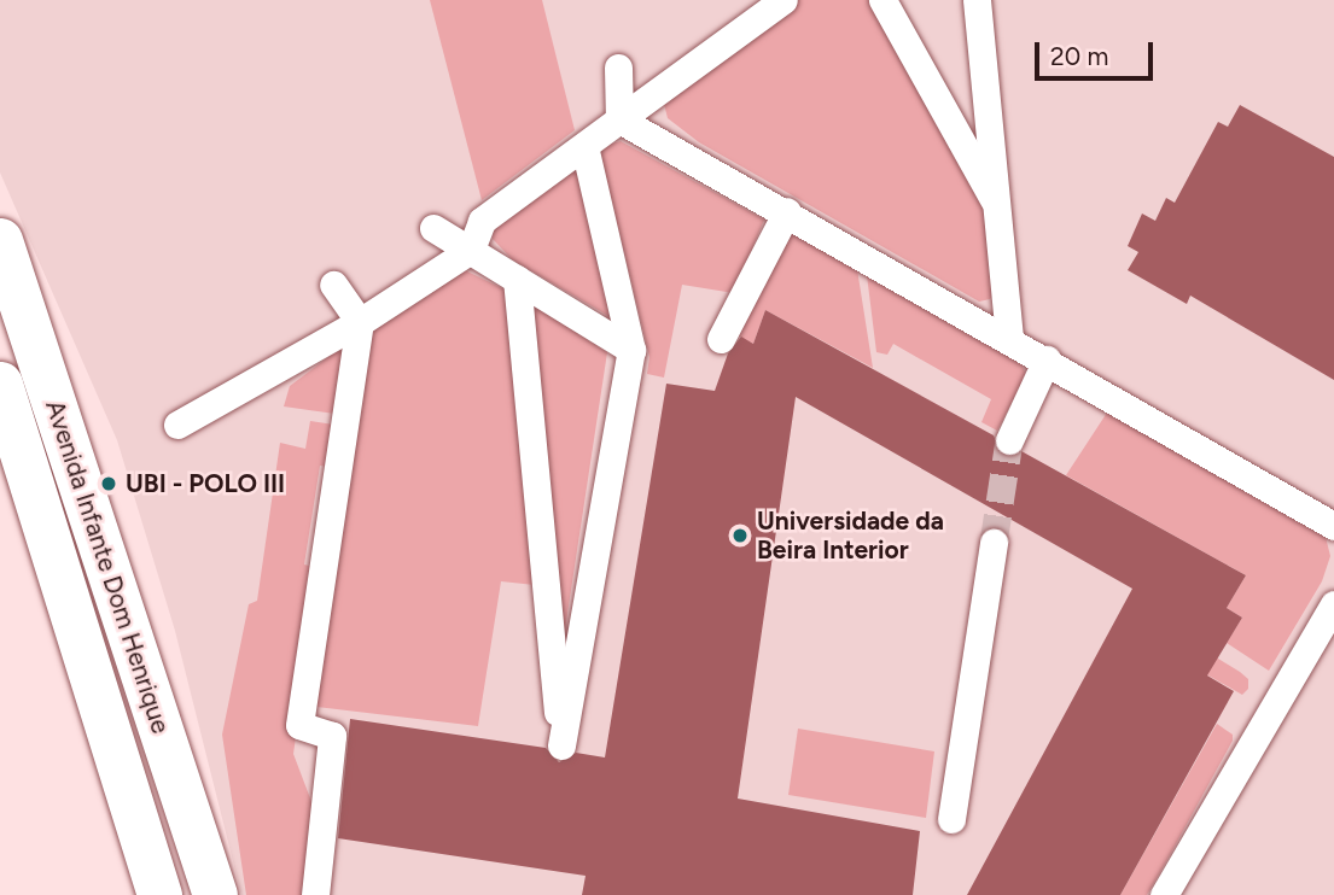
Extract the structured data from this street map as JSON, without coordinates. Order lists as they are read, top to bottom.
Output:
{
  "streets": {
    "street": ["Avenida Infante Dom Henrique"]
  },
  "places": ["UBI - POLO III", "Universidade da Beira Interior"],
  "scale_bar": "20 m"
}
